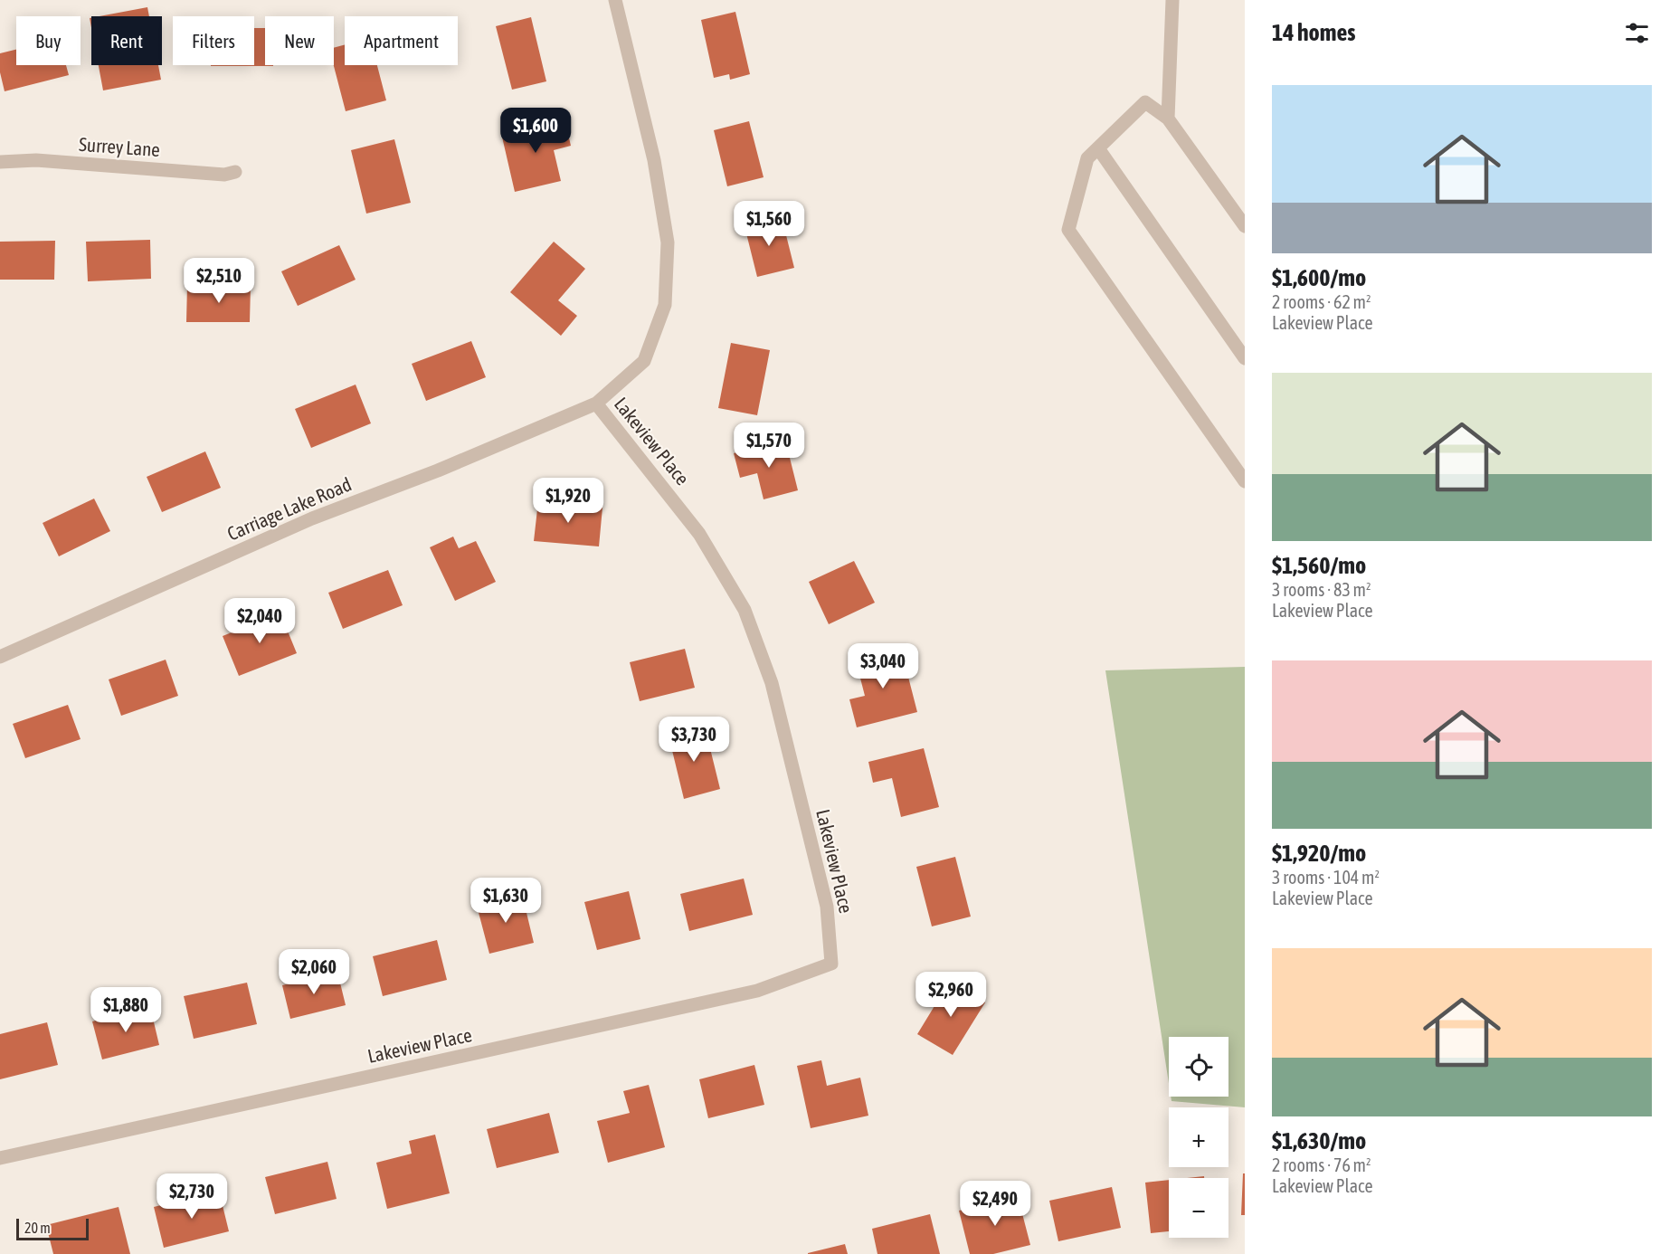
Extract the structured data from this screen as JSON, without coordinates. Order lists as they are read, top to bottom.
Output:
{
  "streets": {
    "street": ["Surrey Lane", "Lakeview Place", "Carriage Lake Road"]
  },
  "crossings": [
    ["Lakeview Place", "Carriage Lake Road"]
  ],
  "scale_bar": "20 m",
  "page": {
    "heading": "14 homes",
    "chip": [
      "Buy",
      "Rent",
      "Filters",
      "New",
      "Apartment"
    ],
    "list": [
      {
        "name": "$1,600/mo",
        "note": "2 rooms · 62 m² · Lakeview Place"
      },
      {
        "name": "$1,560/mo",
        "note": "3 rooms · 83 m² · Lakeview Place"
      },
      {
        "name": "$1,920/mo",
        "note": "3 rooms · 104 m² · Lakeview Place"
      },
      {
        "name": "$1,630/mo",
        "note": "2 rooms · 76 m² · Lakeview Place"
      }
    ],
    "price": [
      "$1,600",
      "$1,560",
      "$2,510",
      "$1,570",
      "$1,920",
      "$2,040",
      "$3,040",
      "$3,730",
      "$1,630",
      "$2,060",
      "$2,960",
      "$1,880",
      "$2,730",
      "$2,490"
    ],
    "map_buttons": ["+", "−"],
    "scale": "20 m"
  }
}
